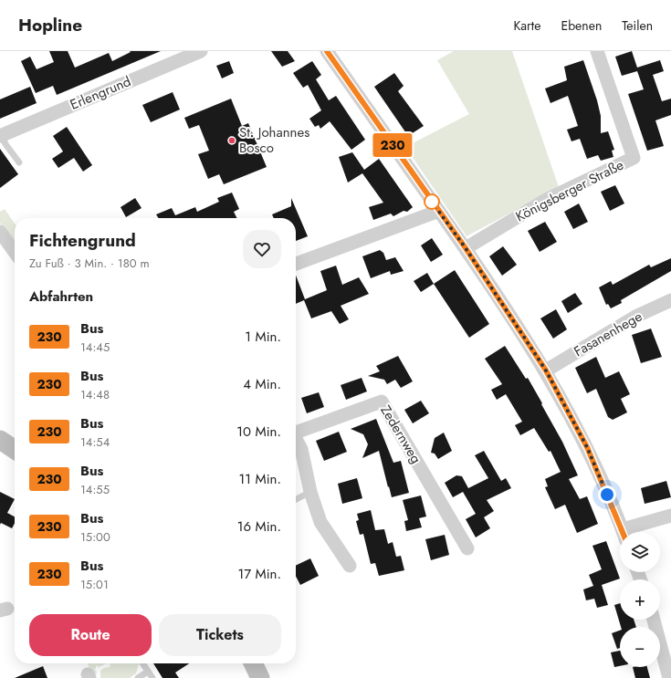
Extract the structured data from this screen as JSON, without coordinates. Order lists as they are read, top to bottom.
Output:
{
  "streets": {
    "street": [
      "Erlengrund",
      "Königsberger Straße",
      "Fasanenhege",
      "Zedernweg"
    ]
  },
  "places": ["St. Johannes Bosco"],
  "lines": ["bus line 230"],
  "page": {
    "header": "Hopline",
    "nav": ["Karte", "Ebenen", "Teilen"],
    "on_map": "230",
    "heading": [
      ["Fichtengrund", "Zu Fuß · 3 Min. · 180 m"],
      "Abfahrten"
    ],
    "list": [
      {
        "mark": "230",
        "name": "Bus",
        "note": "14:45",
        "value": "1 Min."
      },
      {
        "mark": "230",
        "name": "Bus",
        "note": "14:48",
        "value": "4 Min."
      },
      {
        "mark": "230",
        "name": "Bus",
        "note": "14:54",
        "value": "10 Min."
      },
      {
        "mark": "230",
        "name": "Bus",
        "note": "14:55",
        "value": "11 Min."
      },
      {
        "mark": "230",
        "name": "Bus",
        "note": "15:00",
        "value": "16 Min."
      },
      {
        "mark": "230",
        "name": "Bus",
        "note": "15:01",
        "value": "17 Min."
      }
    ],
    "map_buttons": ["+", "−"],
    "buttons": ["Route", "Tickets"]
  }
}
